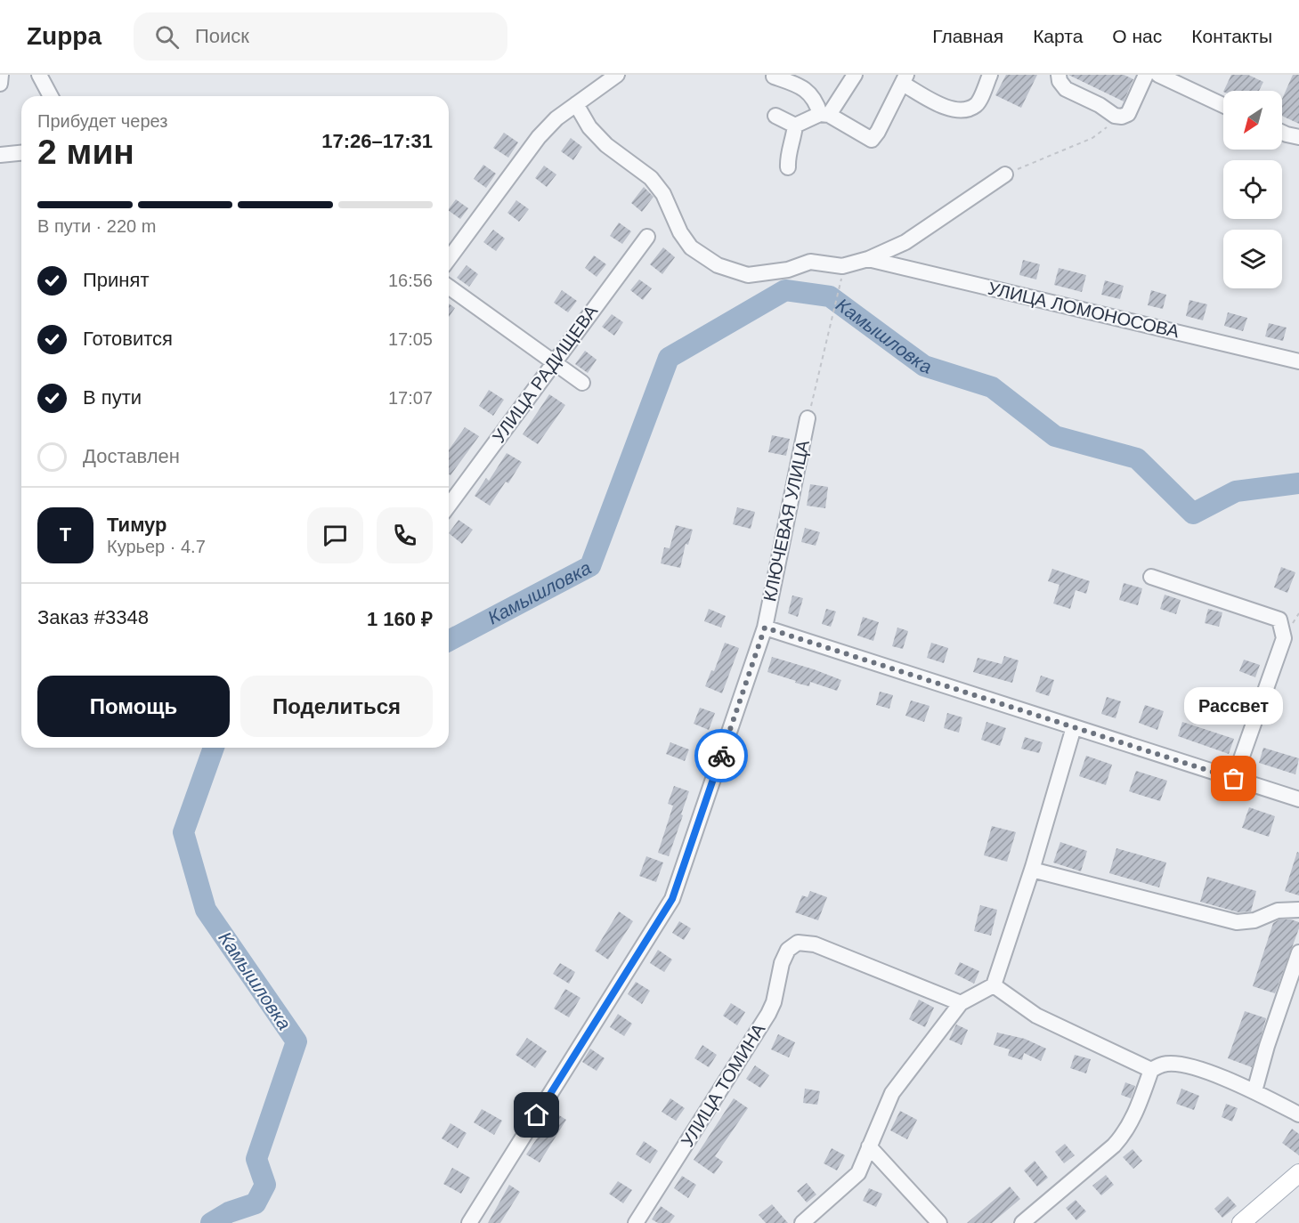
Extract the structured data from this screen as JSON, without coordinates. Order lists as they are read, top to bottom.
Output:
{
  "streets": {
    "street": [
      "УЛИЦА ЛОМОНОСОВА",
      "УЛИЦА РАДИЩЕВА",
      "КЛЮЧЕВАЯ УЛИЦА",
      "УЛИЦА ТОМИНА"
    ]
  },
  "water": ["Камышловка"],
  "places": ["Рассвет"],
  "north": "bottom left",
  "page": {
    "header": "Zuppa",
    "search": "Поиск",
    "nav": [
      "Главная",
      "Карта",
      "О нас",
      "Контакты"
    ],
    "heading": ["2 мин", "Прибудет через", "17:26–17:31"],
    "panel": [
      "Тимур",
      "Курьер · 4.7",
      "Заказ #3348",
      "1 160 ₽"
    ],
    "bar": "В пути · 220 m",
    "list": [
      ["Принят", "16:56"],
      ["Готовится", "17:05"],
      ["В пути", "17:07"],
      "Доставлен"
    ],
    "round": "Т",
    "buttons": ["Помощь", "Поделиться"],
    "bubble": "Рассвет"
  }
}
